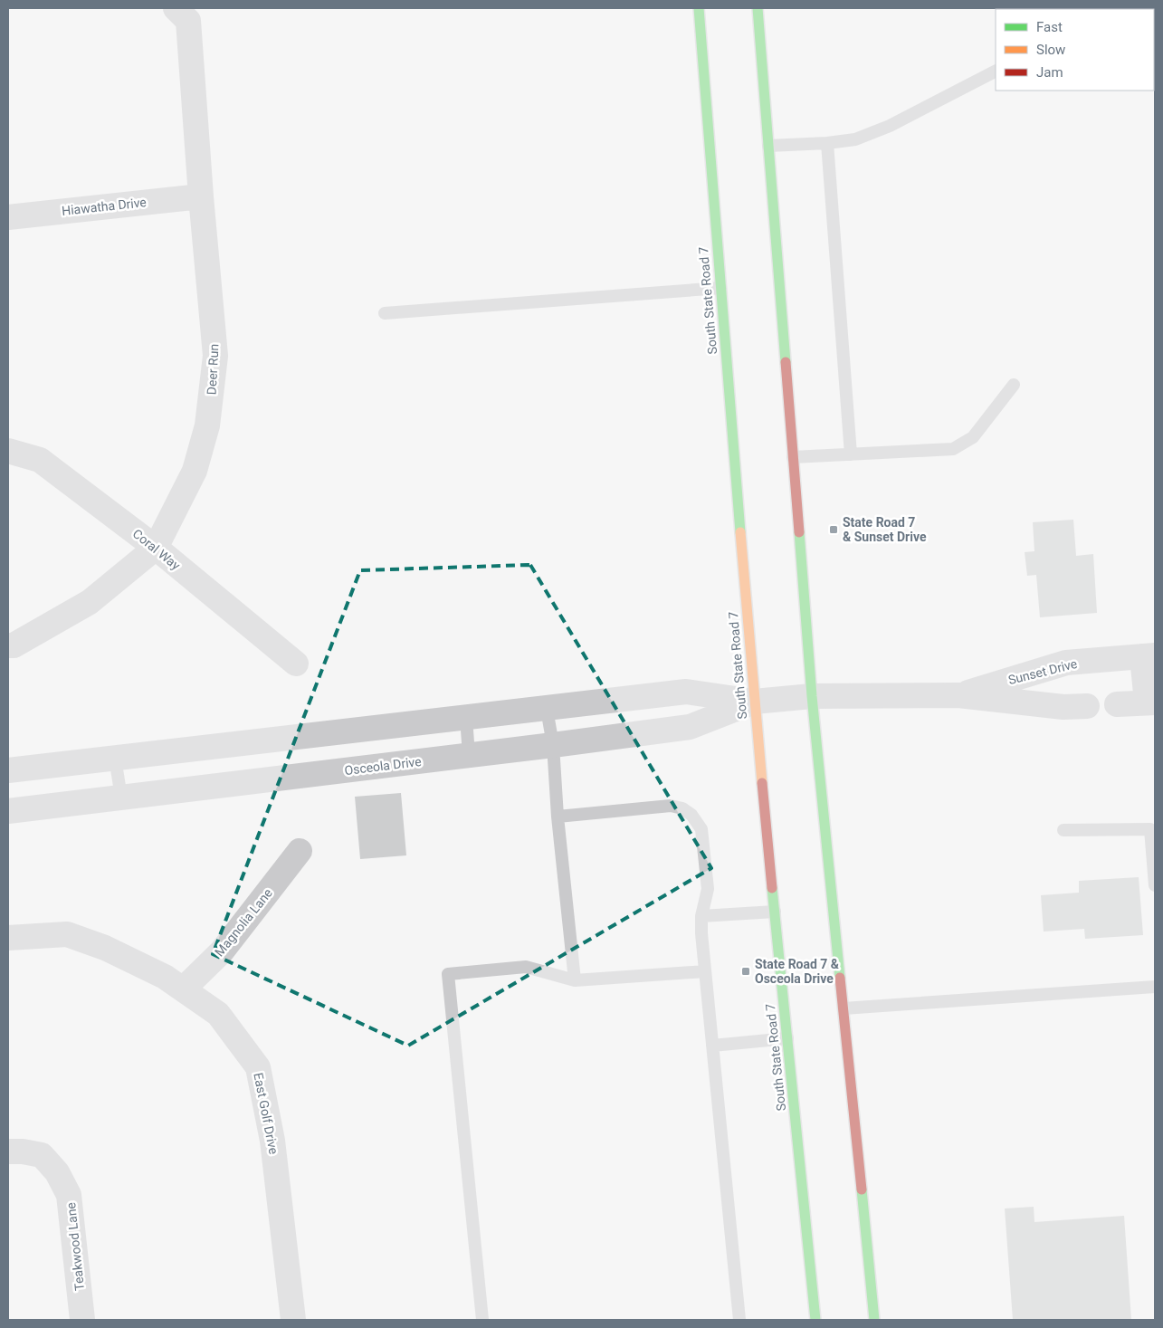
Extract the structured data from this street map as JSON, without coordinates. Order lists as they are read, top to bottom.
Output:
{
  "streets": {
    "main road": ["South State Road 7"],
    "street": [
      "Hiawatha Drive",
      "Deer Run",
      "Coral Way",
      "Sunset Drive",
      "Osceola Drive",
      "Magnolia Lane",
      "East Golf Drive",
      "Teakwood Lane"
    ]
  },
  "crossings": [
    ["Hiawatha Drive", "Deer Run"],
    ["South State Road 7", "Osceola Drive"],
    ["Deer Run", "Coral Way"],
    ["Sunset Drive", "Osceola Drive"],
    ["Magnolia Lane", "East Golf Drive"]
  ],
  "places": {
    "transit": ["State Road 7 & Sunset Drive", "State Road 7 & Osceola Drive"]
  },
  "legend": ["Fast", "Slow", "Jam"]
}
